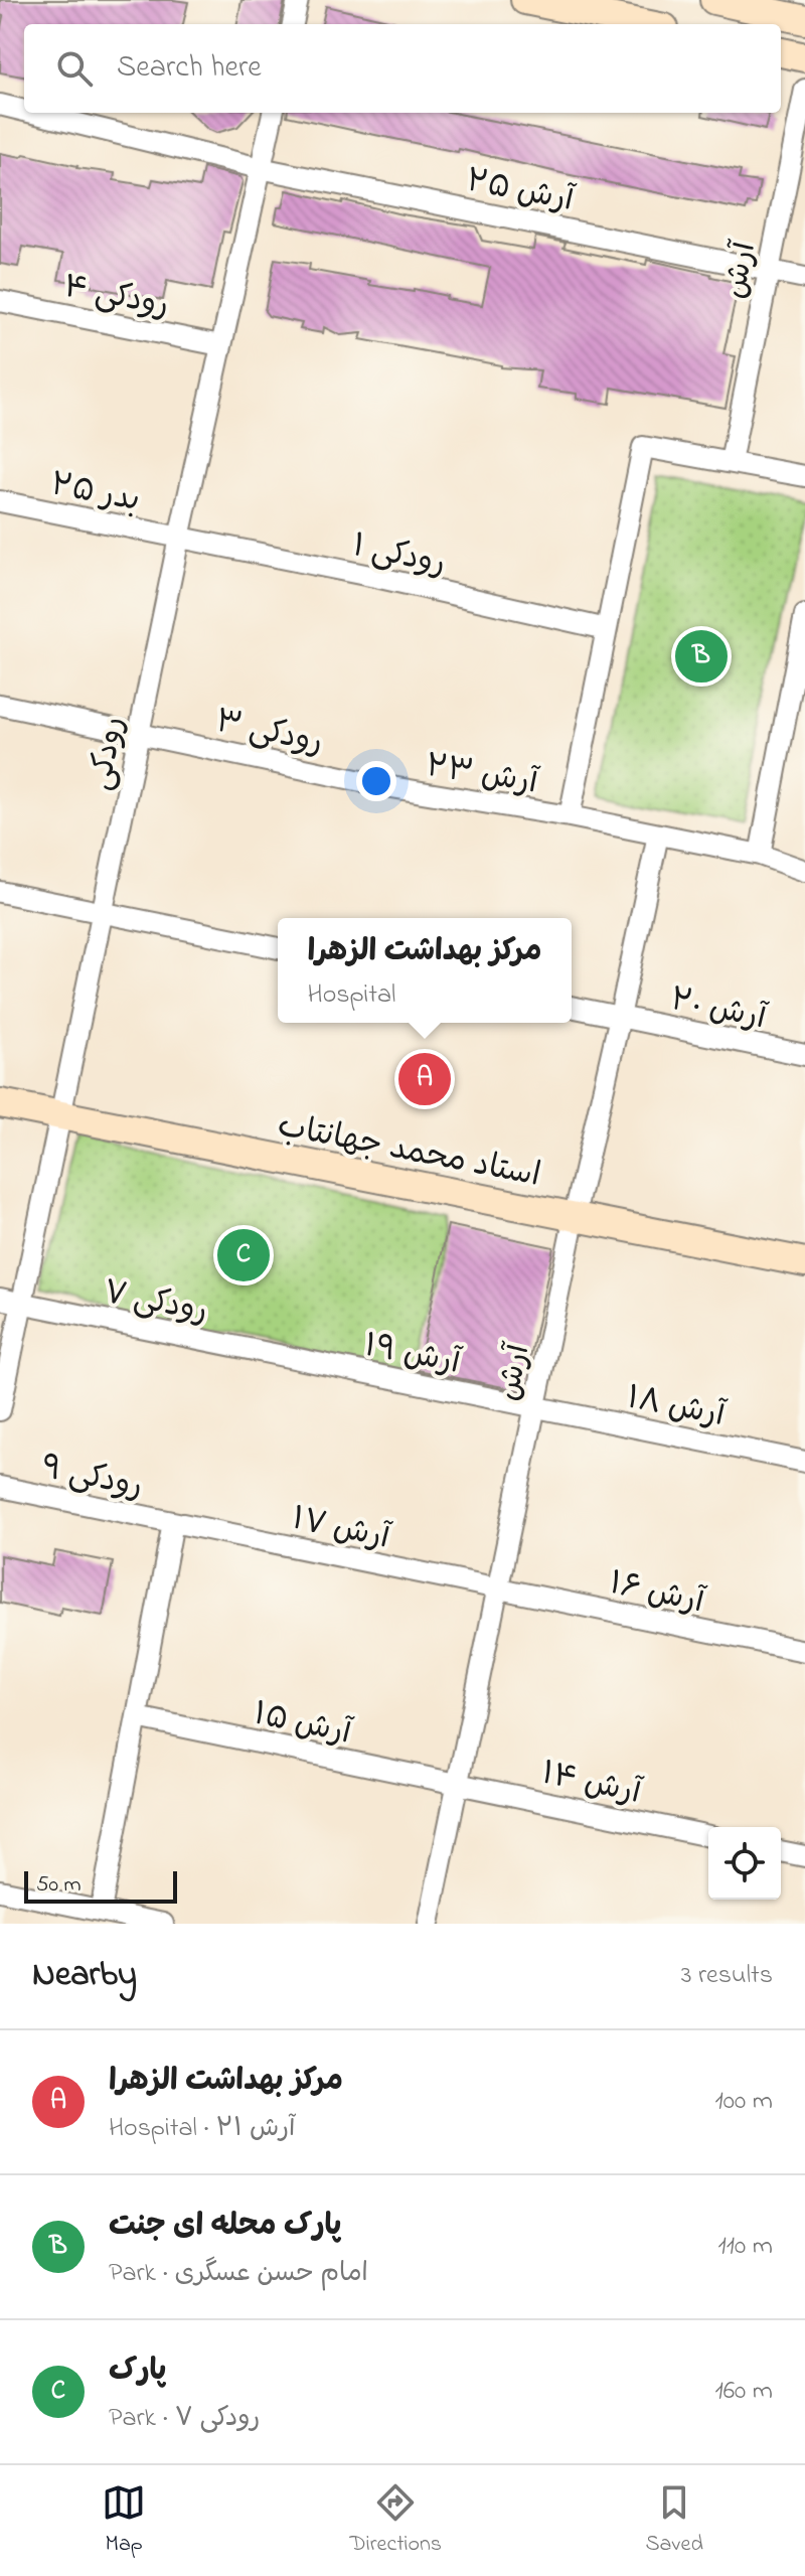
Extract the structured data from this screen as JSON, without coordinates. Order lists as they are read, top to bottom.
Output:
{
  "streets": {
    "street": [
      "آرش ۲۵",
      "آرش",
      "رودکی ۴",
      "بدر ۲۵",
      "رودکی ۱",
      "رودکی ۳",
      "رودکی",
      "آرش ۲۳",
      "آرش ۲۰",
      "استاد محمد جهانتاب",
      "رودکی ۷",
      "آرش ۱۹",
      "آرش ۱۸",
      "رودکی ۹",
      "آرش ۱۷",
      "آرش ۱۶",
      "آرش ۱۵",
      "آرش ۱۴"
    ]
  },
  "crossings": [
    ["آرش ۲۵", "آرش"],
    ["آرش ۲۵", "رودکی"],
    ["آرش", "آرش ۲۳"],
    ["آرش", "آرش ۲۰"],
    ["آرش", "استاد محمد جهانتاب"],
    ["آرش", "آرش ۱۹"],
    ["آرش", "آرش ۱۸"],
    ["آرش", "آرش ۱۷"],
    ["آرش", "آرش ۱۶"],
    ["آرش", "آرش ۱۵"],
    ["آرش", "آرش ۱۴"],
    ["رودکی ۴", "رودکی"],
    ["بدر ۲۵", "رودکی ۱"],
    ["بدر ۲۵", "رودکی"],
    ["رودکی ۱", "رودکی"],
    ["رودکی ۳", "رودکی"],
    ["رودکی ۳", "آرش ۲۳"],
    ["رودکی", "استاد محمد جهانتاب"],
    ["رودکی", "رودکی ۷"],
    ["رودکی ۷", "آرش ۱۹"],
    ["آرش ۱۹", "آرش ۱۸"],
    ["رودکی ۹", "آرش ۱۷"],
    ["آرش ۱۷", "آرش ۱۶"],
    ["آرش ۱۵", "آرش ۱۴"]
  ],
  "scale_bar": "50 m",
  "page": {
    "search": "Search here",
    "pins": ["B", "A", "C"],
    "popup": ["مرکز بهداشت الزهرا", "Hospital"],
    "scale": "50 m",
    "heading": ["Nearby", "3 results"],
    "list": [
      {
        "mark": "A",
        "name": "مرکز بهداشت الزهرا",
        "note": "Hospital · آرش ۲۱",
        "value": "100 m"
      },
      {
        "mark": "B",
        "name": "پارک محله ای جنت",
        "note": "Park · امام حسن عسگری",
        "value": "110 m"
      },
      {
        "mark": "C",
        "name": "پارک",
        "note": "Park · رودکی ۷",
        "value": "160 m"
      }
    ],
    "nav": ["Map", "Directions", "Saved"]
  }
}
